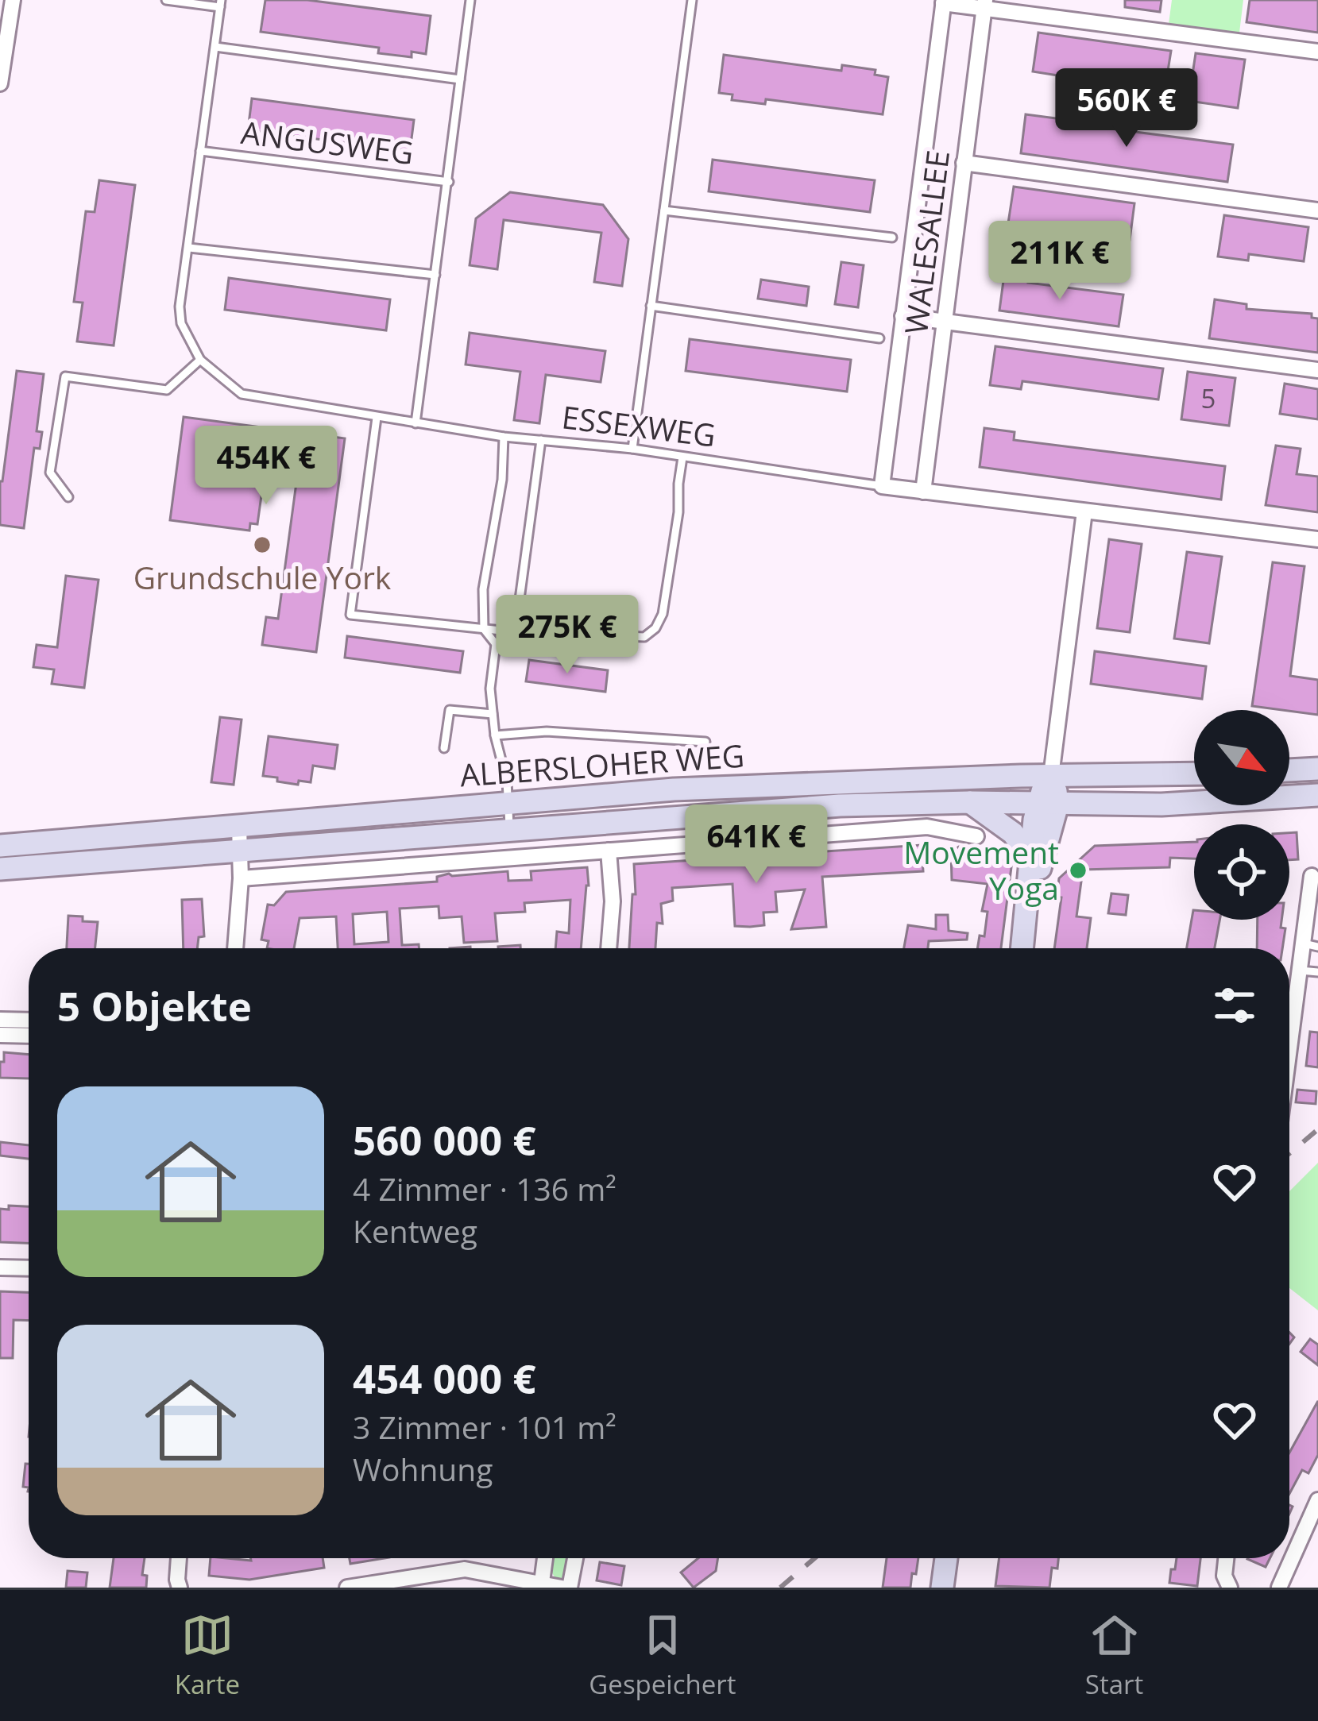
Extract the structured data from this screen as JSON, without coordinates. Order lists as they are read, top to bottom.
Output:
{
  "streets": {
    "main road": ["ALBERSLOHER WEG"],
    "street": ["WALESALLEE", "ESSEXWEG"],
    "lane": ["ANGUSWEG"]
  },
  "crossings": [
    ["ANGUSWEG", "ESSEXWEG"],
    ["WALESALLEE", "ESSEXWEG"]
  ],
  "places": ["Grundschule York", "Movement Yoga"],
  "house_numbers": ["5"],
  "north": "bottom right",
  "page": {
    "price": [
      "560K €",
      "211K €",
      "454K €",
      "275K €",
      "641K €"
    ],
    "heading": "5 Objekte",
    "list": [
      {
        "name": "560 000 €",
        "note": "4 Zimmer · 136 m² · Kentweg"
      },
      {
        "name": "454 000 €",
        "note": "3 Zimmer · 101 m² · Wohnung"
      }
    ],
    "tabs": ["Karte", "Gespeichert", "Start"]
  }
}
